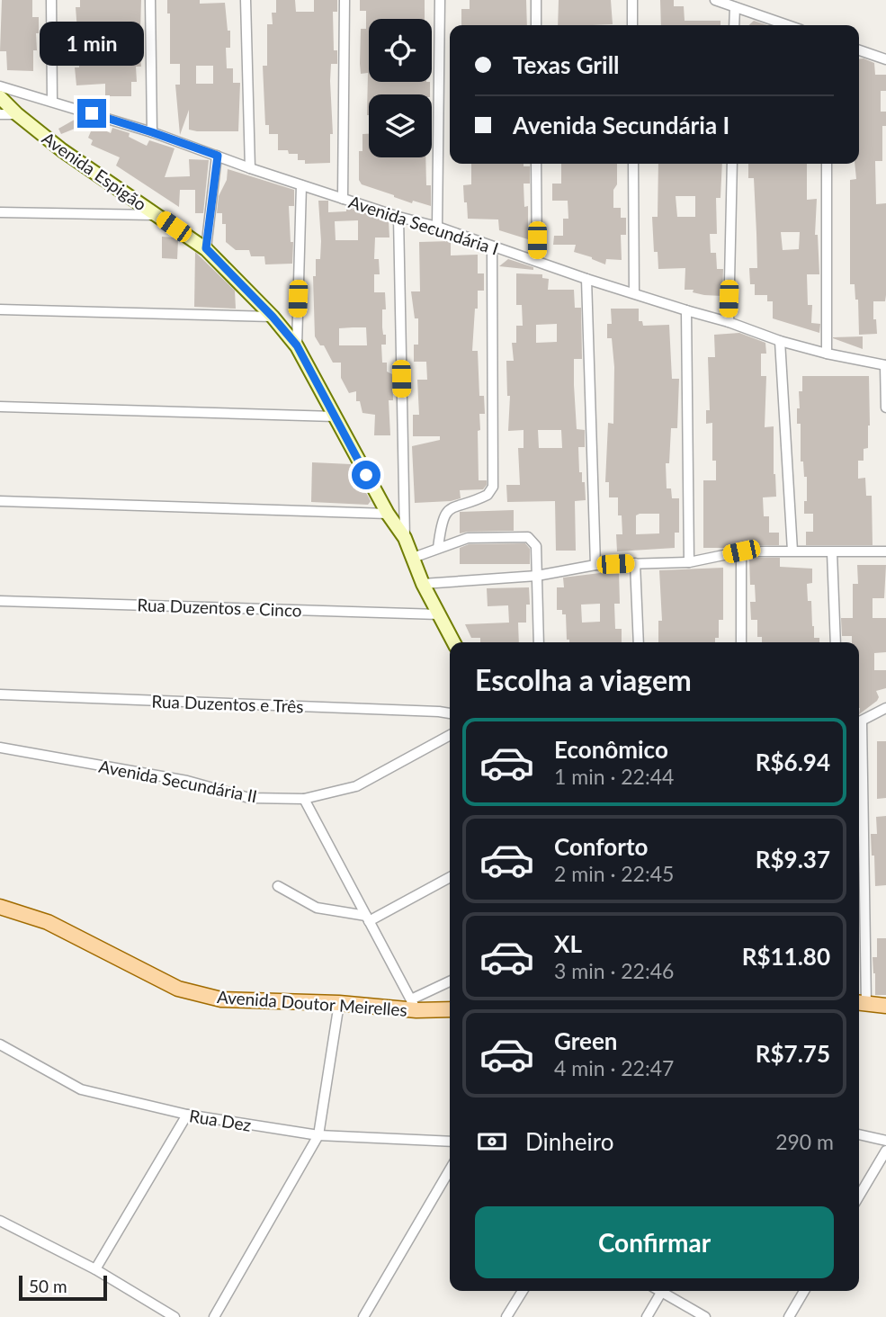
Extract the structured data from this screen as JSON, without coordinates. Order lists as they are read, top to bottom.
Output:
{
  "streets": {
    "main road": ["Avenida Doutor Meirelles"],
    "street": [
      "Avenida Espigão",
      "Avenida Secundária I",
      "Rua Duzentos e Cinco",
      "Rua Duzentos e Três",
      "Avenida Secundária II",
      "Rua Dez"
    ]
  },
  "crossings": [
    ["Avenida Espigão", "Rua Duzentos e Cinco"]
  ],
  "scale_bar": "50 m",
  "page": {
    "bubble": "1 min",
    "banner": ["Texas Grill", "Avenida Secundária I"],
    "heading": "Escolha a viagem",
    "list": [
      {
        "name": "Econômico",
        "note": "1 min · 22:44",
        "value": "R$6.94"
      },
      {
        "name": "Conforto",
        "note": "2 min · 22:45",
        "value": "R$9.37"
      },
      {
        "name": "XL",
        "note": "3 min · 22:46",
        "value": "R$11.80"
      },
      {
        "name": "Green",
        "note": "4 min · 22:47",
        "value": "R$7.75"
      }
    ],
    "pay": ["Dinheiro", "290 m"],
    "buttons": "Confirmar",
    "scale": "50 m"
  }
}
